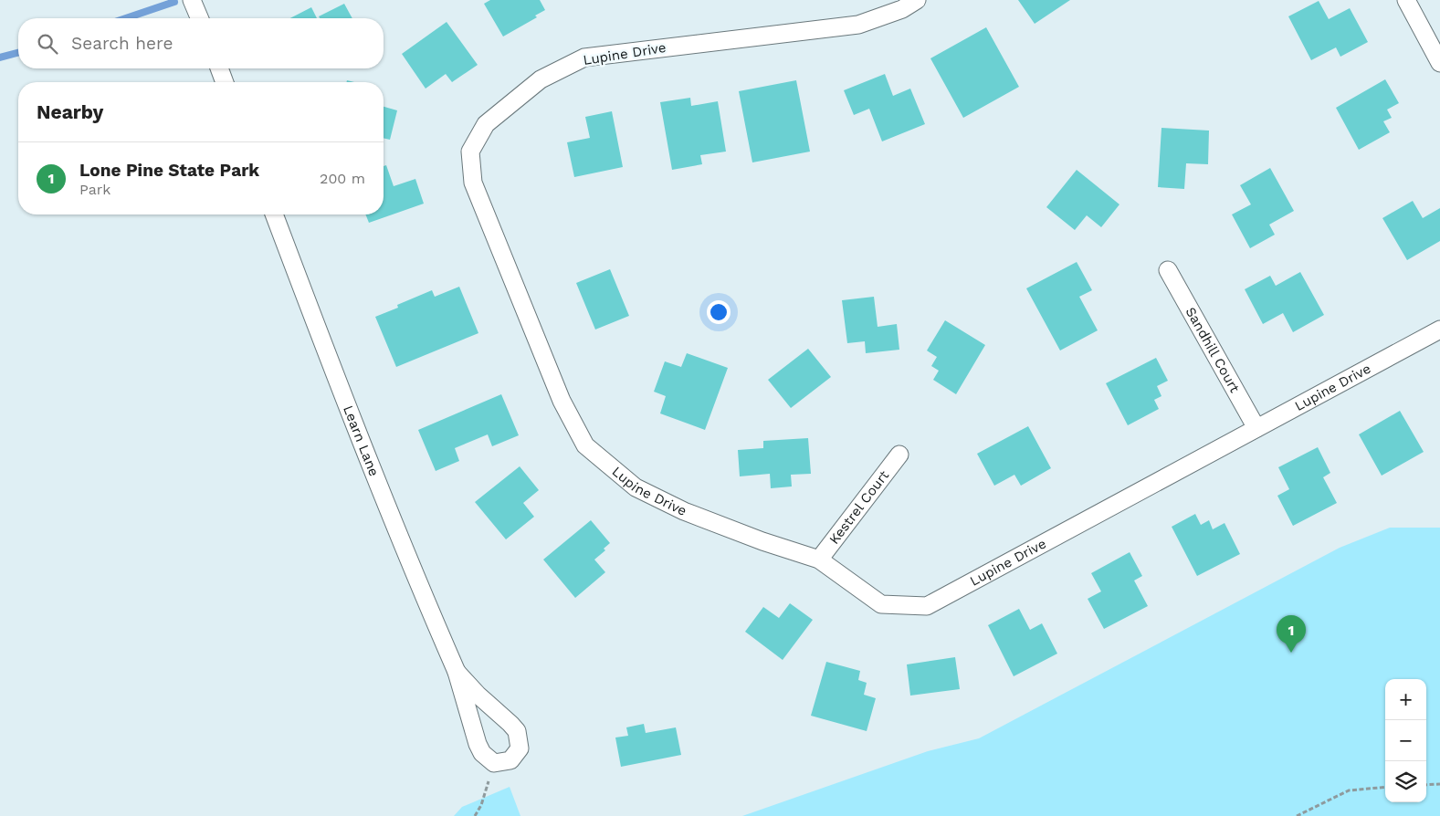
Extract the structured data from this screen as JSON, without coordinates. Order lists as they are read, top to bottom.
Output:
{
  "streets": {
    "street": [
      "Lupine Drive",
      "Sandhill Court",
      "Learn Lane",
      "Kestrel Court"
    ]
  },
  "crossings": [
    ["Lupine Drive", "Sandhill Court"],
    ["Lupine Drive", "Kestrel Court"]
  ],
  "page": {
    "search": "Search here",
    "heading": "Nearby",
    "list": [
      {
        "mark": "1",
        "name": "Lone Pine State Park",
        "note": "Park",
        "value": "200 m"
      }
    ],
    "pins": "1",
    "map_buttons": ["+", "−"]
  }
}
